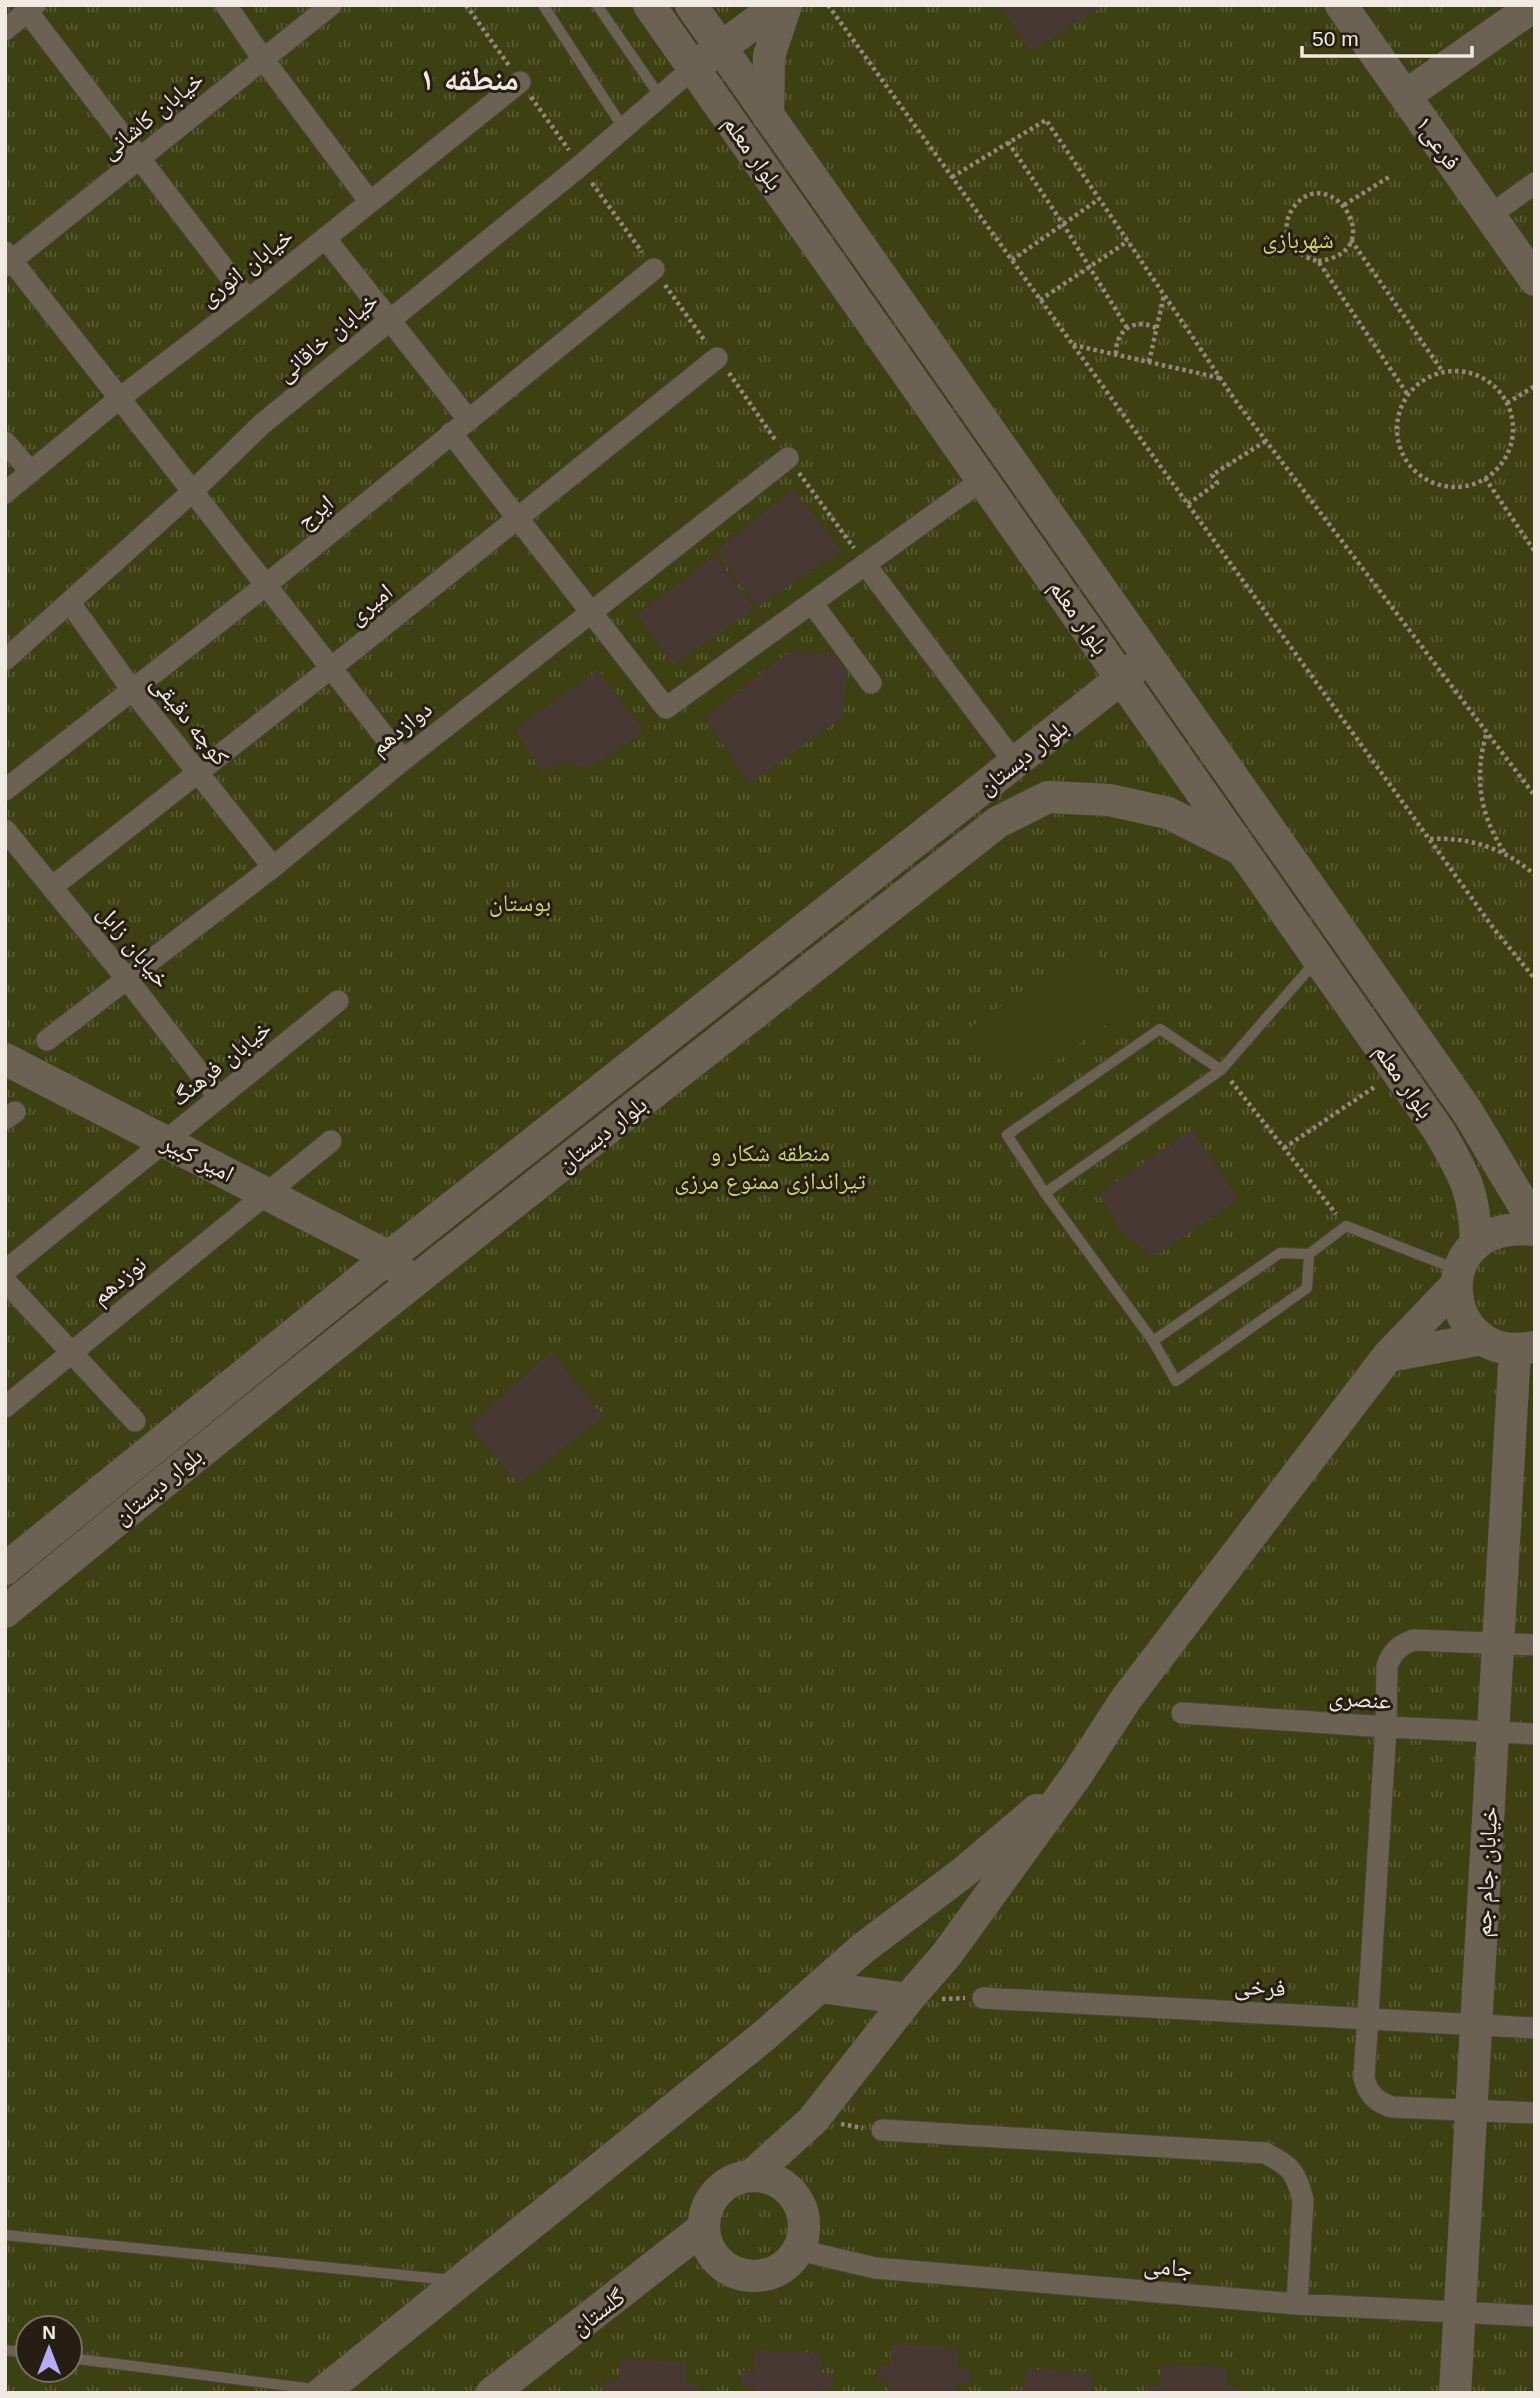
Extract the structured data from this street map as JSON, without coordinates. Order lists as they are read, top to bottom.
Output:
{
  "streets": {
    "street": [
      "خیابان کاشانی",
      "فرعی۱",
      "بلوار معلم",
      "خیابان انوری",
      "خیابان خاقانی",
      "ایرج",
      "امیری",
      "کوچه دقیقی",
      "دوازدهم",
      "بلوار دبستان",
      "خیابان زابل",
      "خیابان فرهنگ",
      "امیر کبیر",
      "نوزدهم",
      "عنصری",
      "خیابان جام جم",
      "فرخی",
      "جامی",
      "گلستان"
    ]
  },
  "crossings": [
    ["بلوار معلم", "خیابان خاقانی"],
    ["بلوار معلم", "بلوار دبستان"],
    ["خیابان خاقانی", "کوچه دقیقی"],
    ["ایرج", "کوچه دقیقی"],
    ["امیری", "کوچه دقیقی"],
    ["امیری", "خیابان زابل"],
    ["کوچه دقیقی", "دوازدهم"],
    ["دوازدهم", "خیابان زابل"],
    ["بلوار دبستان", "امیر کبیر"],
    ["خیابان زابل", "خیابان فرهنگ"],
    ["خیابان فرهنگ", "امیر کبیر"],
    ["امیر کبیر", "نوزدهم"],
    ["عنصری", "خیابان جام جم"],
    ["خیابان جام جم", "فرخی"],
    ["خیابان جام جم", "جامی"],
    ["جامی", "گلستان"]
  ],
  "districts": ["منطقه ۱"],
  "parks": ["شهربازی", "بوستان", "منطقه شکار و تیراندازی ممنوع مرزی"],
  "scale_bar": "50 m",
  "north": "top"
}
